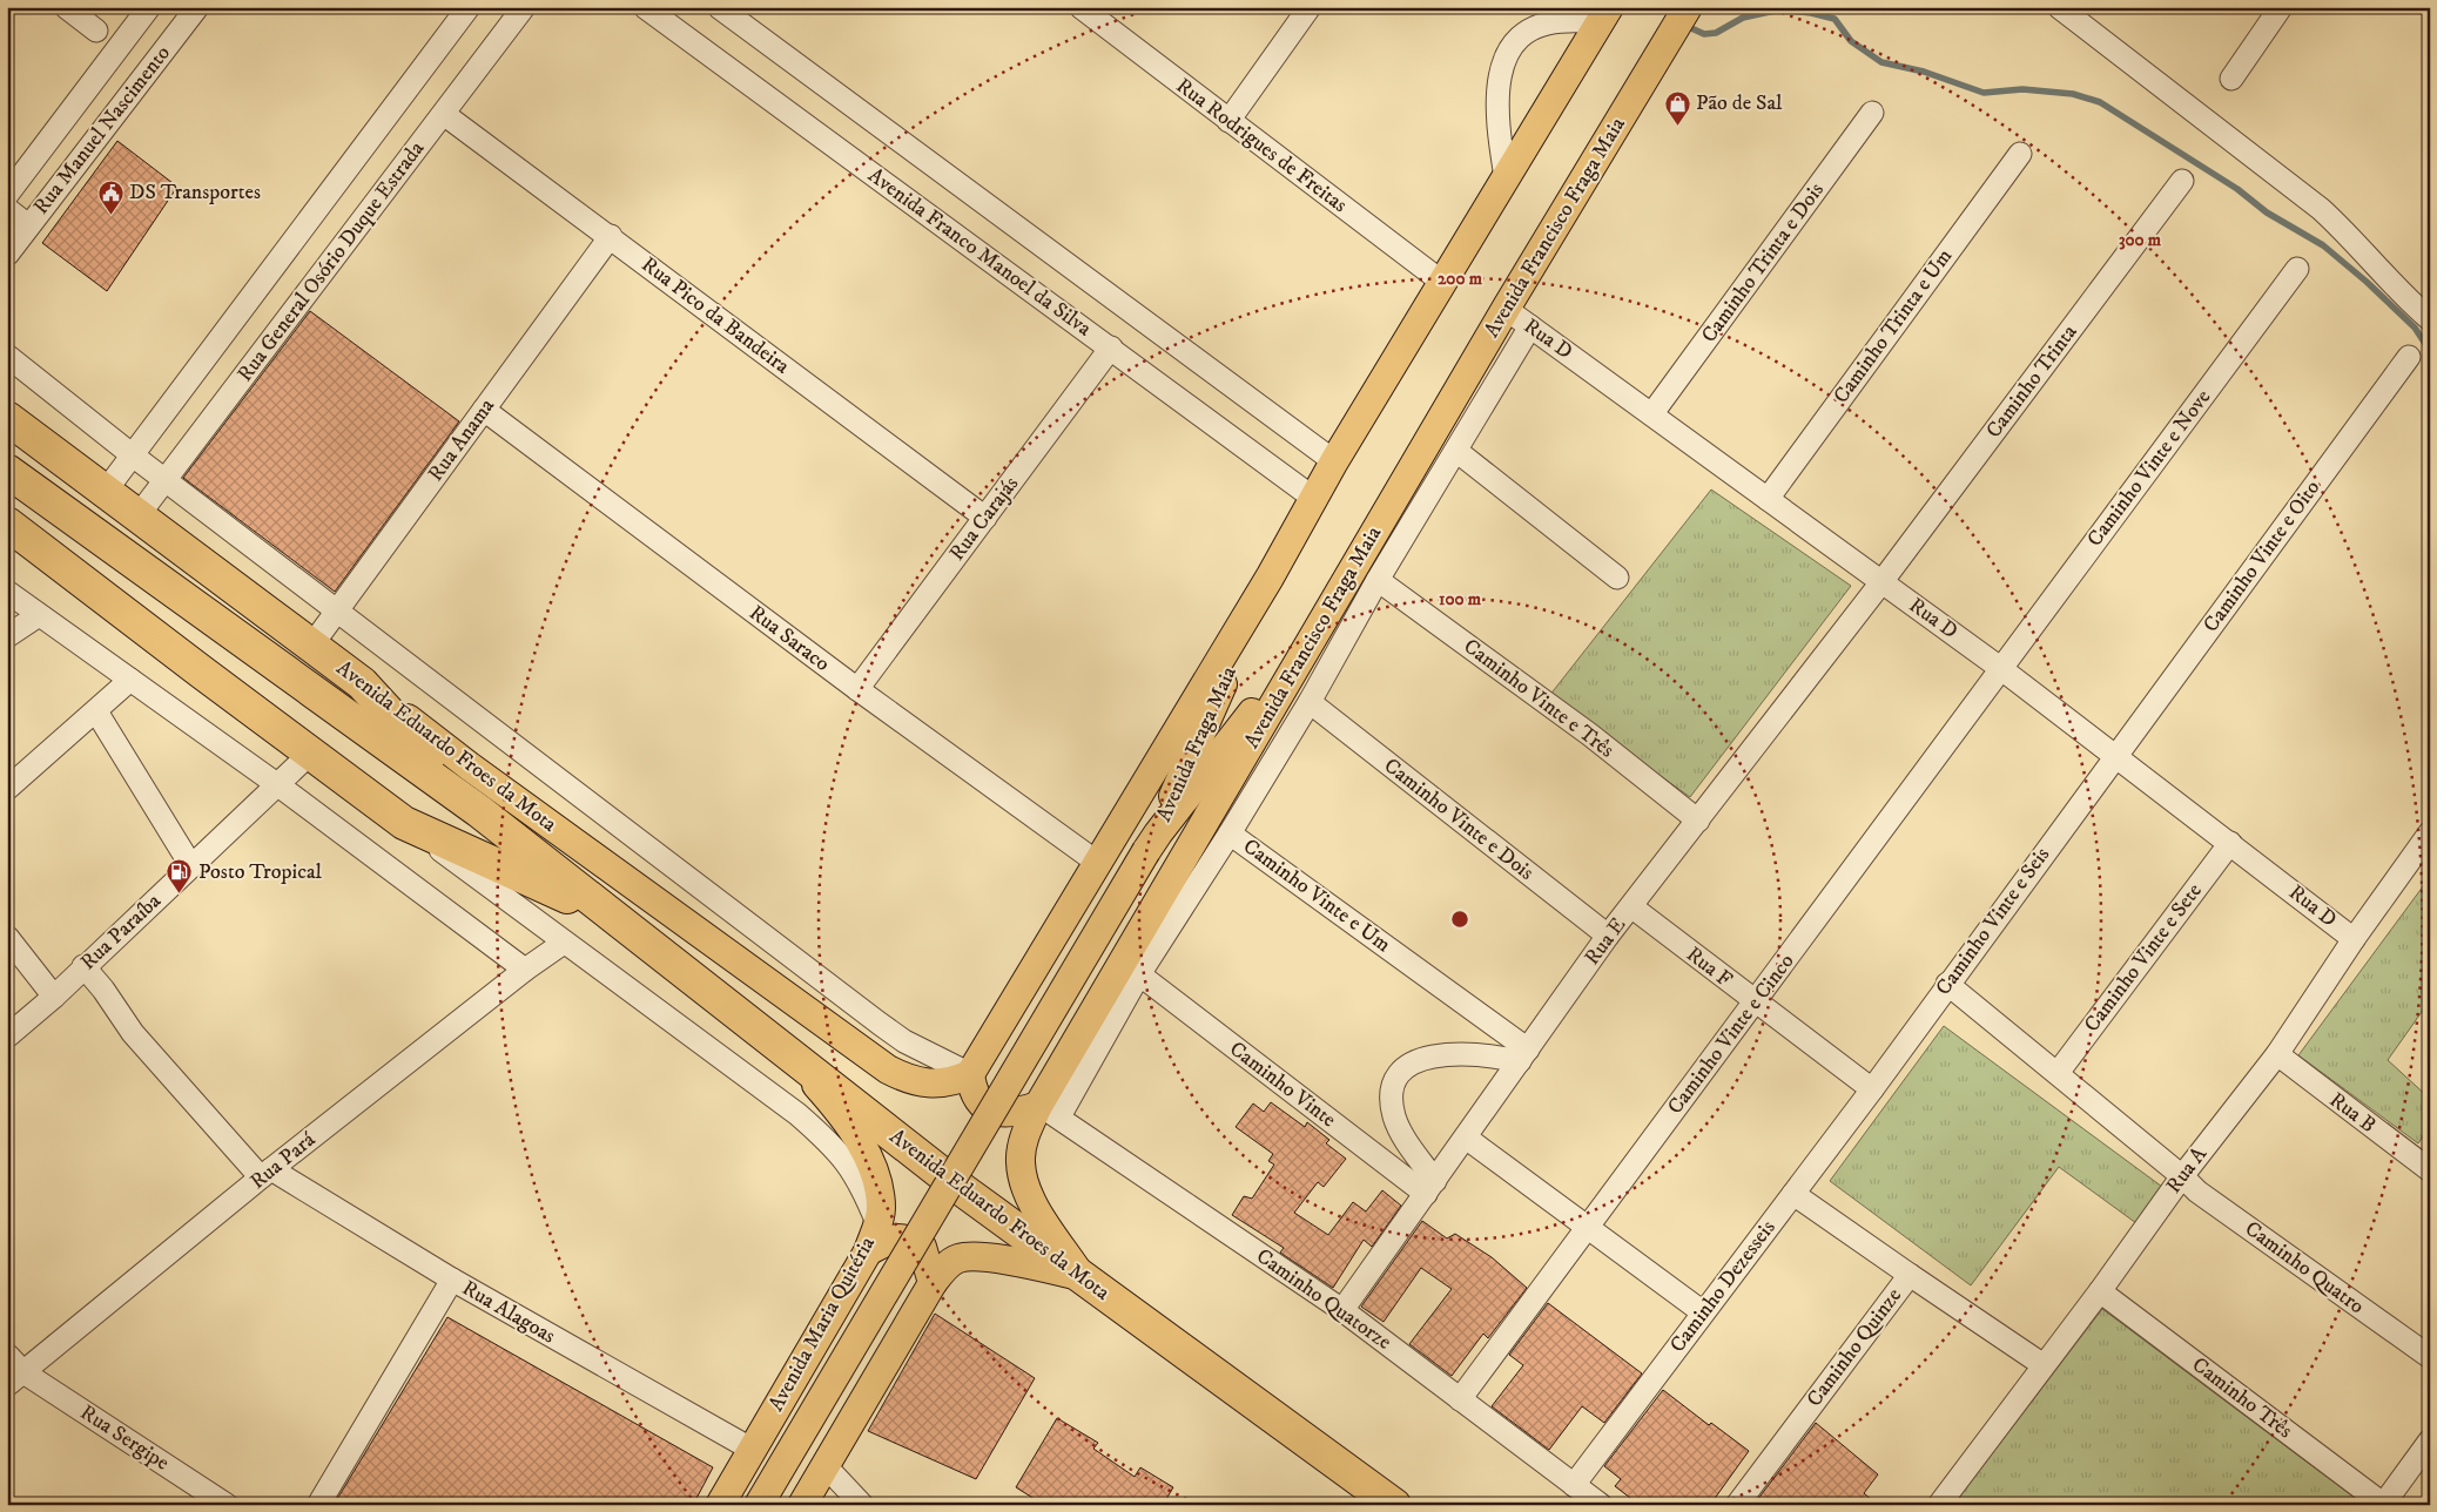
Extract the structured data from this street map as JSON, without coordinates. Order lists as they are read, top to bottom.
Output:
{
  "streets": {
    "highway": ["Avenida Eduardo Froes da Mota"],
    "main road": ["Avenida Francisco Fraga Maia", "Avenida Fraga Maia", "Avenida Maria Quitéria"],
    "street": [
      "Rua Manuel Nascimento",
      "Rua Rodrigues de Freitas",
      "Avenida Franco Manoel da Silva",
      "Rua General Osório Duque Estrada",
      "Caminho Trinta e Dois",
      "Rua Pico da Bandeira",
      "Caminho Trinta e Um",
      "Rua D",
      "Caminho Trinta",
      "Rua Anama",
      "Caminho Vinte e Nove",
      "Rua Carajás",
      "Caminho Vinte e Oito",
      "Rua Saraco",
      "Caminho Vinte e Três",
      "Caminho Vinte e Dois",
      "Caminho Vinte e Um",
      "Caminho Vinte e Seis",
      "Rua Paraíba",
      "Rua E",
      "Caminho Vinte e Sete",
      "Rua F",
      "Caminho Vinte e Cinco",
      "Caminho Vinte",
      "Rua B",
      "Rua Pará",
      "Rua A",
      "Caminho Quatro",
      "Caminho Dezesseis",
      "Caminho Quatorze",
      "Rua Alagoas",
      "Caminho Quinze",
      "Caminho Três",
      "Rua Sergipe"
    ]
  },
  "crossings": [
    ["Avenida Francisco Fraga Maia", "Rua D"],
    ["Avenida Francisco Fraga Maia", "Avenida Fraga Maia"],
    ["Avenida Francisco Fraga Maia", "Avenida Eduardo Froes da Mota"],
    ["Avenida Francisco Fraga Maia", "Caminho Vinte e Um"],
    ["Avenida Francisco Fraga Maia", "Caminho Quatorze"],
    ["Avenida Franco Manoel da Silva", "Rua Carajás"],
    ["Rua General Osório Duque Estrada", "Rua Pico da Bandeira"],
    ["Rua General Osório Duque Estrada", "Avenida Eduardo Froes da Mota"],
    ["Caminho Trinta e Dois", "Rua D"],
    ["Rua Pico da Bandeira", "Rua Anama"],
    ["Rua Pico da Bandeira", "Rua Carajás"],
    ["Caminho Trinta e Um", "Rua D"],
    ["Rua D", "Caminho Trinta"],
    ["Rua D", "Caminho Vinte e Nove"],
    ["Rua D", "Caminho Vinte e Oito"],
    ["Rua D", "Caminho Vinte e Seis"],
    ["Rua D", "Rua E"],
    ["Rua D", "Caminho Vinte e Sete"],
    ["Rua D", "Caminho Vinte e Cinco"],
    ["Rua D", "Rua A"],
    ["Caminho Trinta", "Rua E"],
    ["Rua Anama", "Rua Saraco"],
    ["Rua Anama", "Avenida Eduardo Froes da Mota"],
    ["Caminho Vinte e Nove", "Caminho Vinte e Cinco"],
    ["Rua Carajás", "Rua Saraco"],
    ["Caminho Vinte e Oito", "Caminho Vinte e Seis"],
    ["Caminho Vinte e Três", "Rua E"],
    ["Avenida Eduardo Froes da Mota", "Rua Paraíba"],
    ["Avenida Eduardo Froes da Mota", "Avenida Maria Quitéria"],
    ["Caminho Vinte e Dois", "Rua E"],
    ["Caminho Vinte e Um", "Rua E"],
    ["Caminho Vinte e Um", "Caminho Vinte"],
    ["Caminho Vinte e Um", "Caminho Quatorze"],
    ["Caminho Vinte e Seis", "Rua F"],
    ["Caminho Vinte e Seis", "Caminho Quatro"],
    ["Caminho Vinte e Seis", "Caminho Dezesseis"],
    ["Rua Paraíba", "Rua Alagoas"],
    ["Rua E", "Rua F"],
    ["Rua E", "Caminho Vinte"],
    ["Rua E", "Caminho Quatorze"],
    ["Caminho Vinte e Sete", "Caminho Quatro"],
    ["Rua F", "Caminho Vinte e Cinco"],
    ["Rua F", "Caminho Dezesseis"],
    ["Caminho Vinte e Cinco", "Caminho Quatorze"],
    ["Rua B", "Rua A"],
    ["Rua Pará", "Rua Alagoas"],
    ["Rua Pará", "Rua Sergipe"],
    ["Rua A", "Caminho Quatro"],
    ["Rua A", "Caminho Três"],
    ["Caminho Dezesseis", "Caminho Quatorze"],
    ["Caminho Dezesseis", "Caminho Quinze"],
    ["Rua Alagoas", "Avenida Maria Quitéria"]
  ],
  "places": {
    "shop": ["Pão de Sal"],
    "public building": ["DS Transportes"],
    "fuel station": ["Posto Tropical"]
  },
  "rings": ["300 m", "200 m", "100 m"]
}
